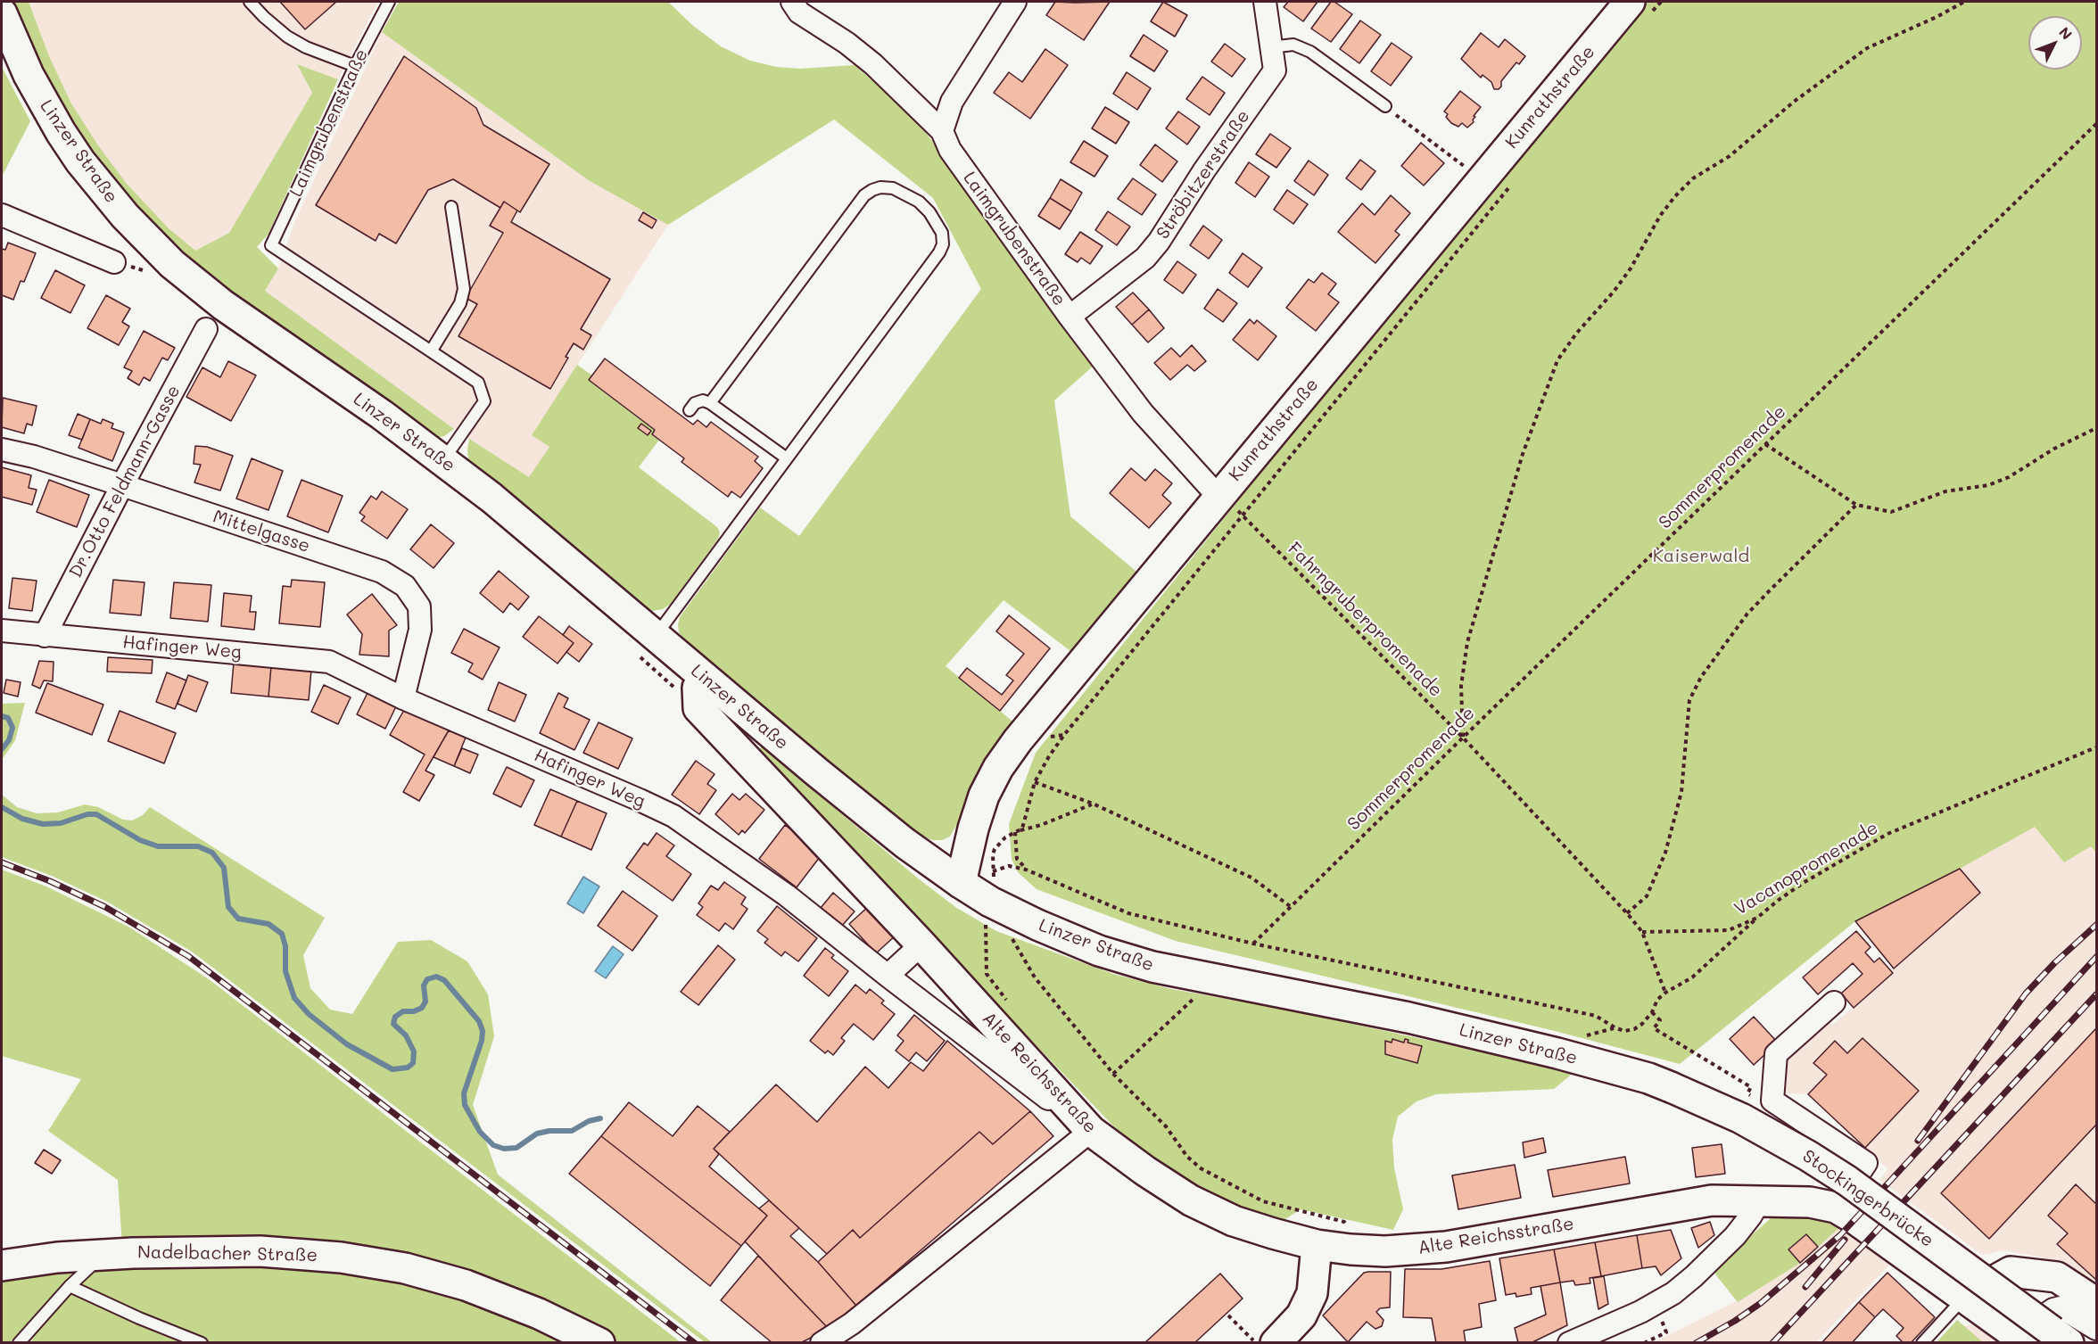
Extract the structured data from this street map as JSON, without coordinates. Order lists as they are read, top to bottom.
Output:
{
  "streets": {
    "street": [
      "Kunrathstraße",
      "Laimgrubenstraße",
      "Linzer Straße",
      "Ströbitzerstraße",
      "Dr.Otto Feldmann-Gasse",
      "Mittelgasse",
      "Hafinger Weg",
      "Alte Reichsstraße",
      "Stockingerbrücke",
      "Nadelbacher Straße"
    ],
    "path": ["Sommerpromenade", "Fahrngruberpromenade", "Vacanopromenade"]
  },
  "crossings": [
    ["Kunrathstraße", "Laimgrubenstraße"],
    ["Kunrathstraße", "Linzer Straße"],
    ["Kunrathstraße", "Fahrngruberpromenade"],
    ["Laimgrubenstraße", "Ströbitzerstraße"],
    ["Laimgrubenstraße", "Fahrngruberpromenade"],
    ["Linzer Straße", "Stockingerbrücke"],
    ["Sommerpromenade", "Fahrngruberpromenade"],
    ["Dr.Otto Feldmann-Gasse", "Mittelgasse"],
    ["Dr.Otto Feldmann-Gasse", "Hafinger Weg"],
    ["Mittelgasse", "Hafinger Weg"],
    ["Fahrngruberpromenade", "Vacanopromenade"],
    ["Hafinger Weg", "Alte Reichsstraße"],
    ["Alte Reichsstraße", "Stockingerbrücke"]
  ],
  "parks": ["Kaiserwald"],
  "north": "top right"
}
